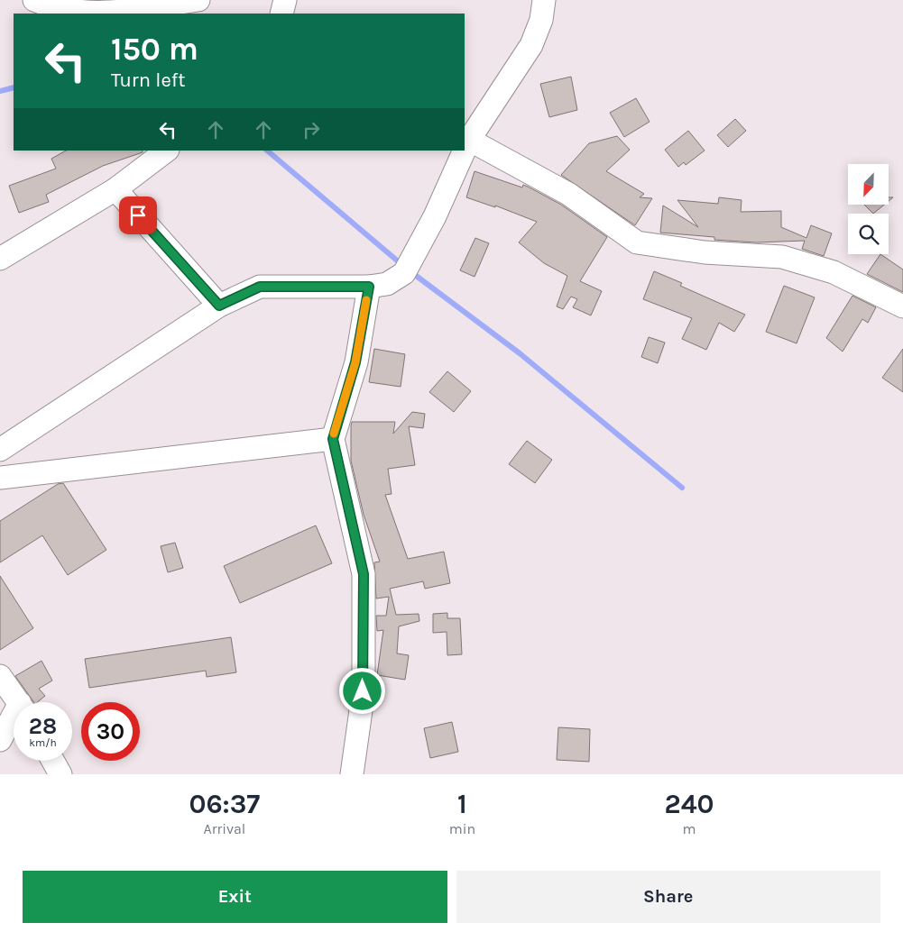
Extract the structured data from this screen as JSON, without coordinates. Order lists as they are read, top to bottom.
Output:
{
  "north": "bottom left",
  "page": {
    "turn": ["150 m", "Turn left"],
    "speed": "28 km/h",
    "limit": "30",
    "eta": [
      "06:37",
      "Arrival",
      "1",
      "min",
      "240",
      "m"
    ],
    "buttons": ["Exit", "Share"]
  }
}
